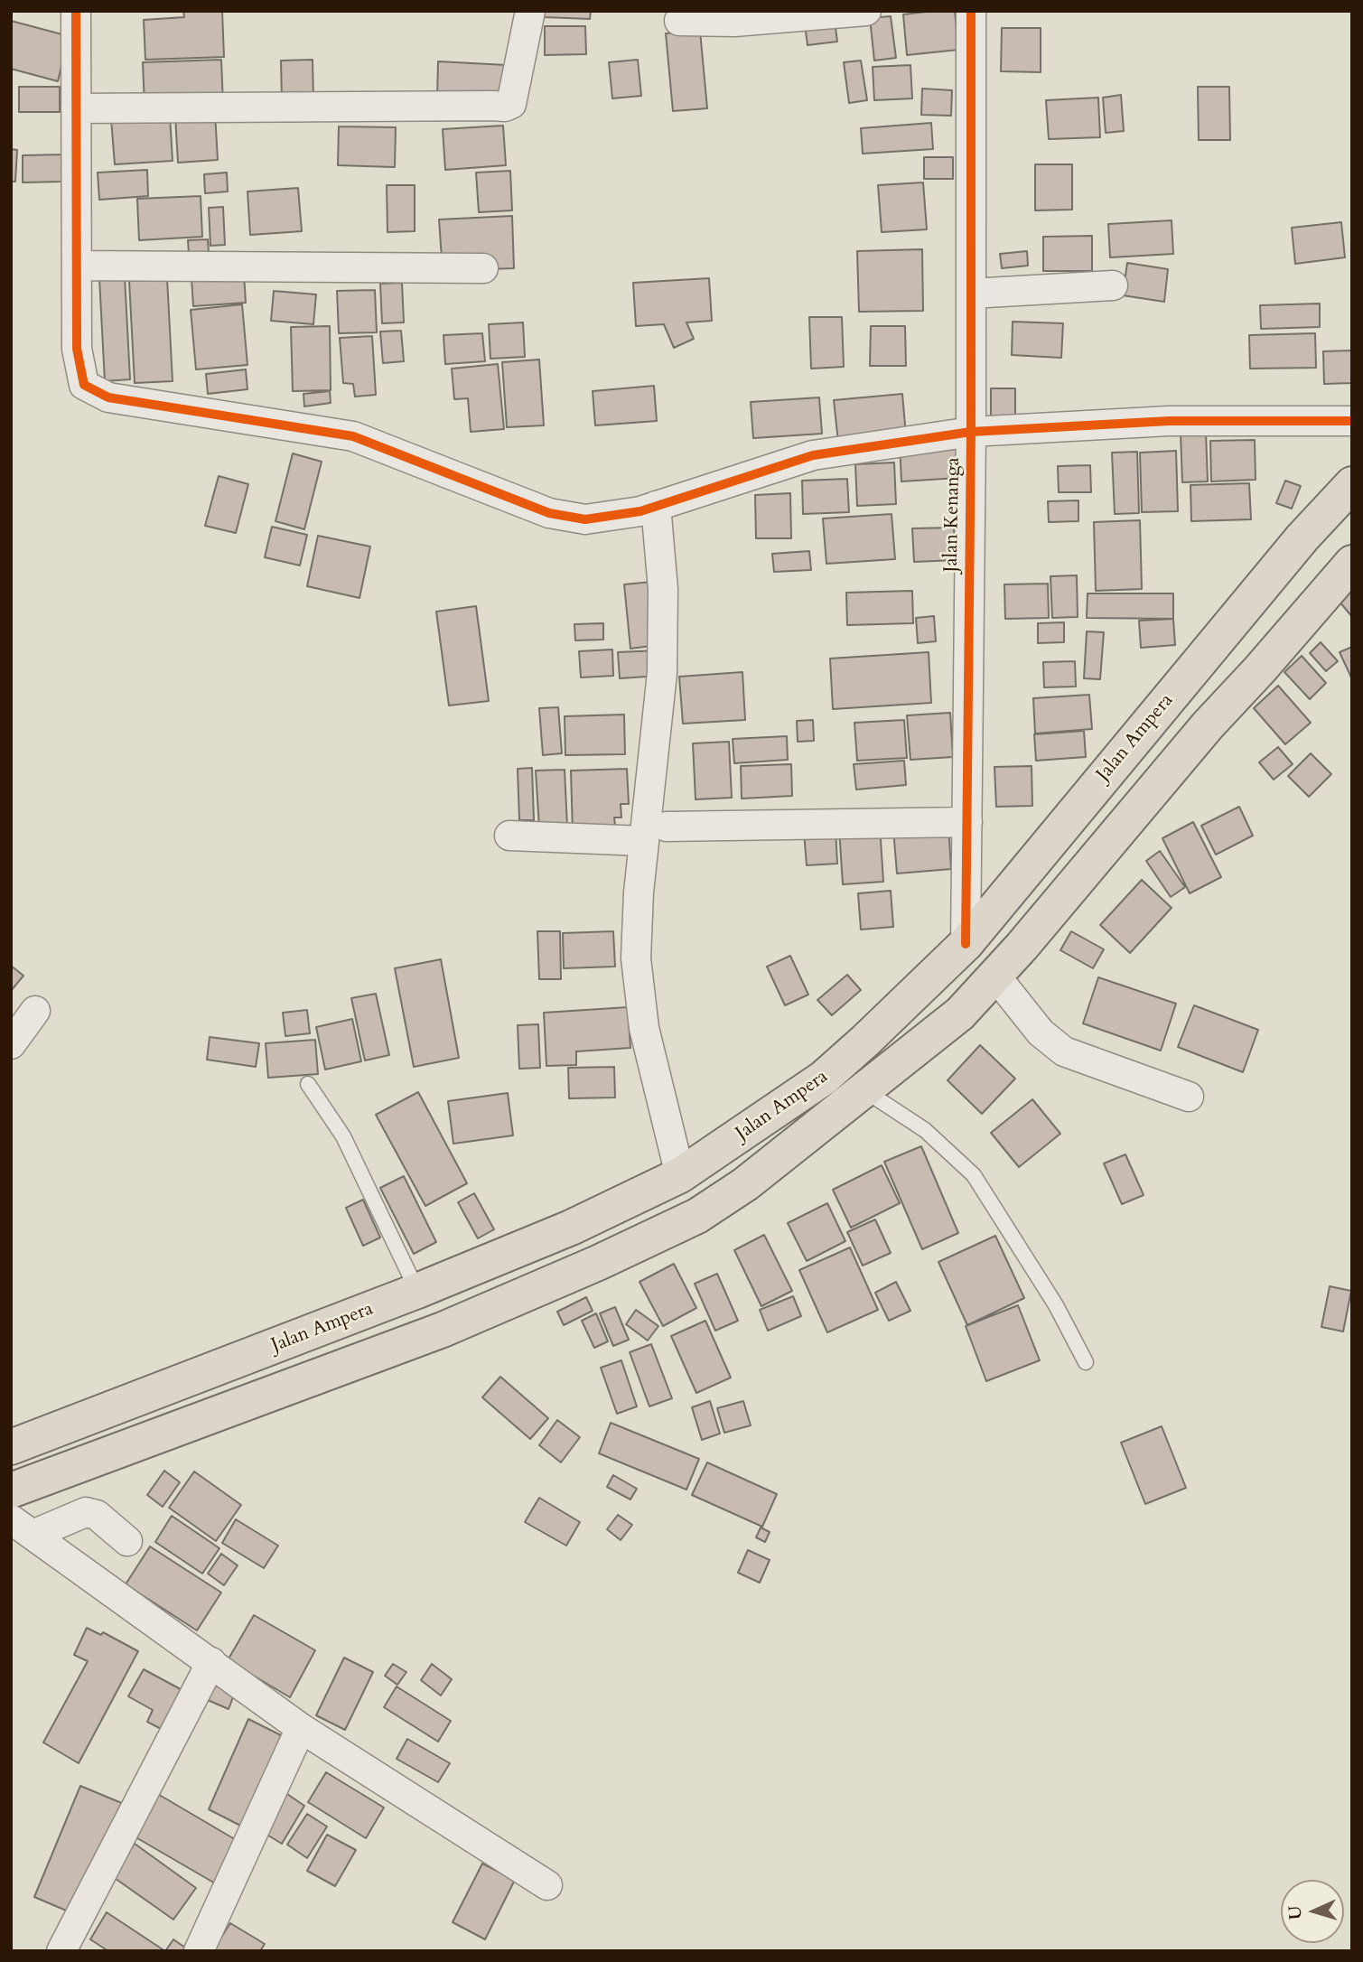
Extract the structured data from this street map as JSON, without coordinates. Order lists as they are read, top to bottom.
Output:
{
  "streets": {
    "main road": ["Jalan Ampera"],
    "street": ["Jalan Kenanga"]
  },
  "crossings": [
    ["Jalan Kenanga", "Jalan Ampera"]
  ],
  "north": "left"
}
